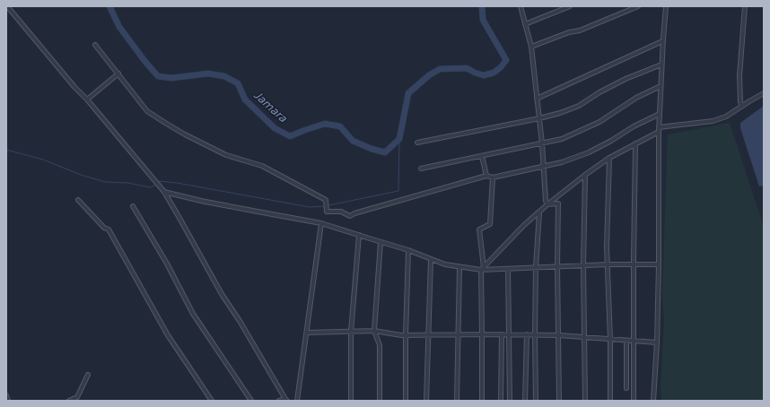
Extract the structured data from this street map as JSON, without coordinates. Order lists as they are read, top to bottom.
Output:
{
  "water": ["Jamara"]
}
